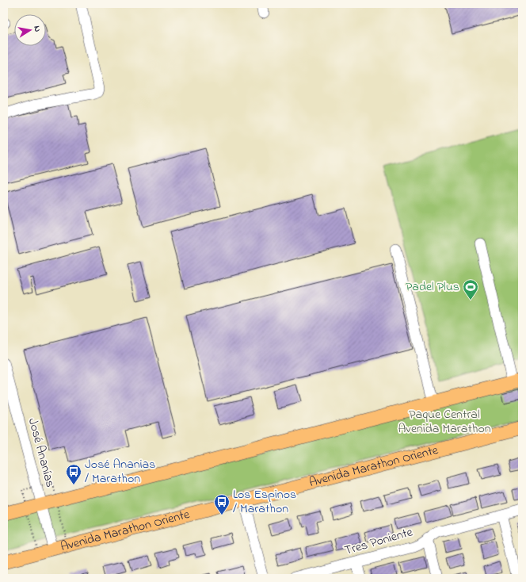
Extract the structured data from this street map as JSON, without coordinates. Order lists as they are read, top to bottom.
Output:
{
  "streets": {
    "main road": ["Avenida Marathon Oriente"],
    "street": ["José Ananías", "Tres Poniente"]
  },
  "crossings": [
    ["José Ananías", "Avenida Marathon Oriente"]
  ],
  "parks": ["Paque Central Avenida Marathon"],
  "places": {
    "sports": ["Padel Plus"],
    "bus stop": ["José Ananias / Marathon", "Los Espinos / Marathon"]
  },
  "north": "right"
}
